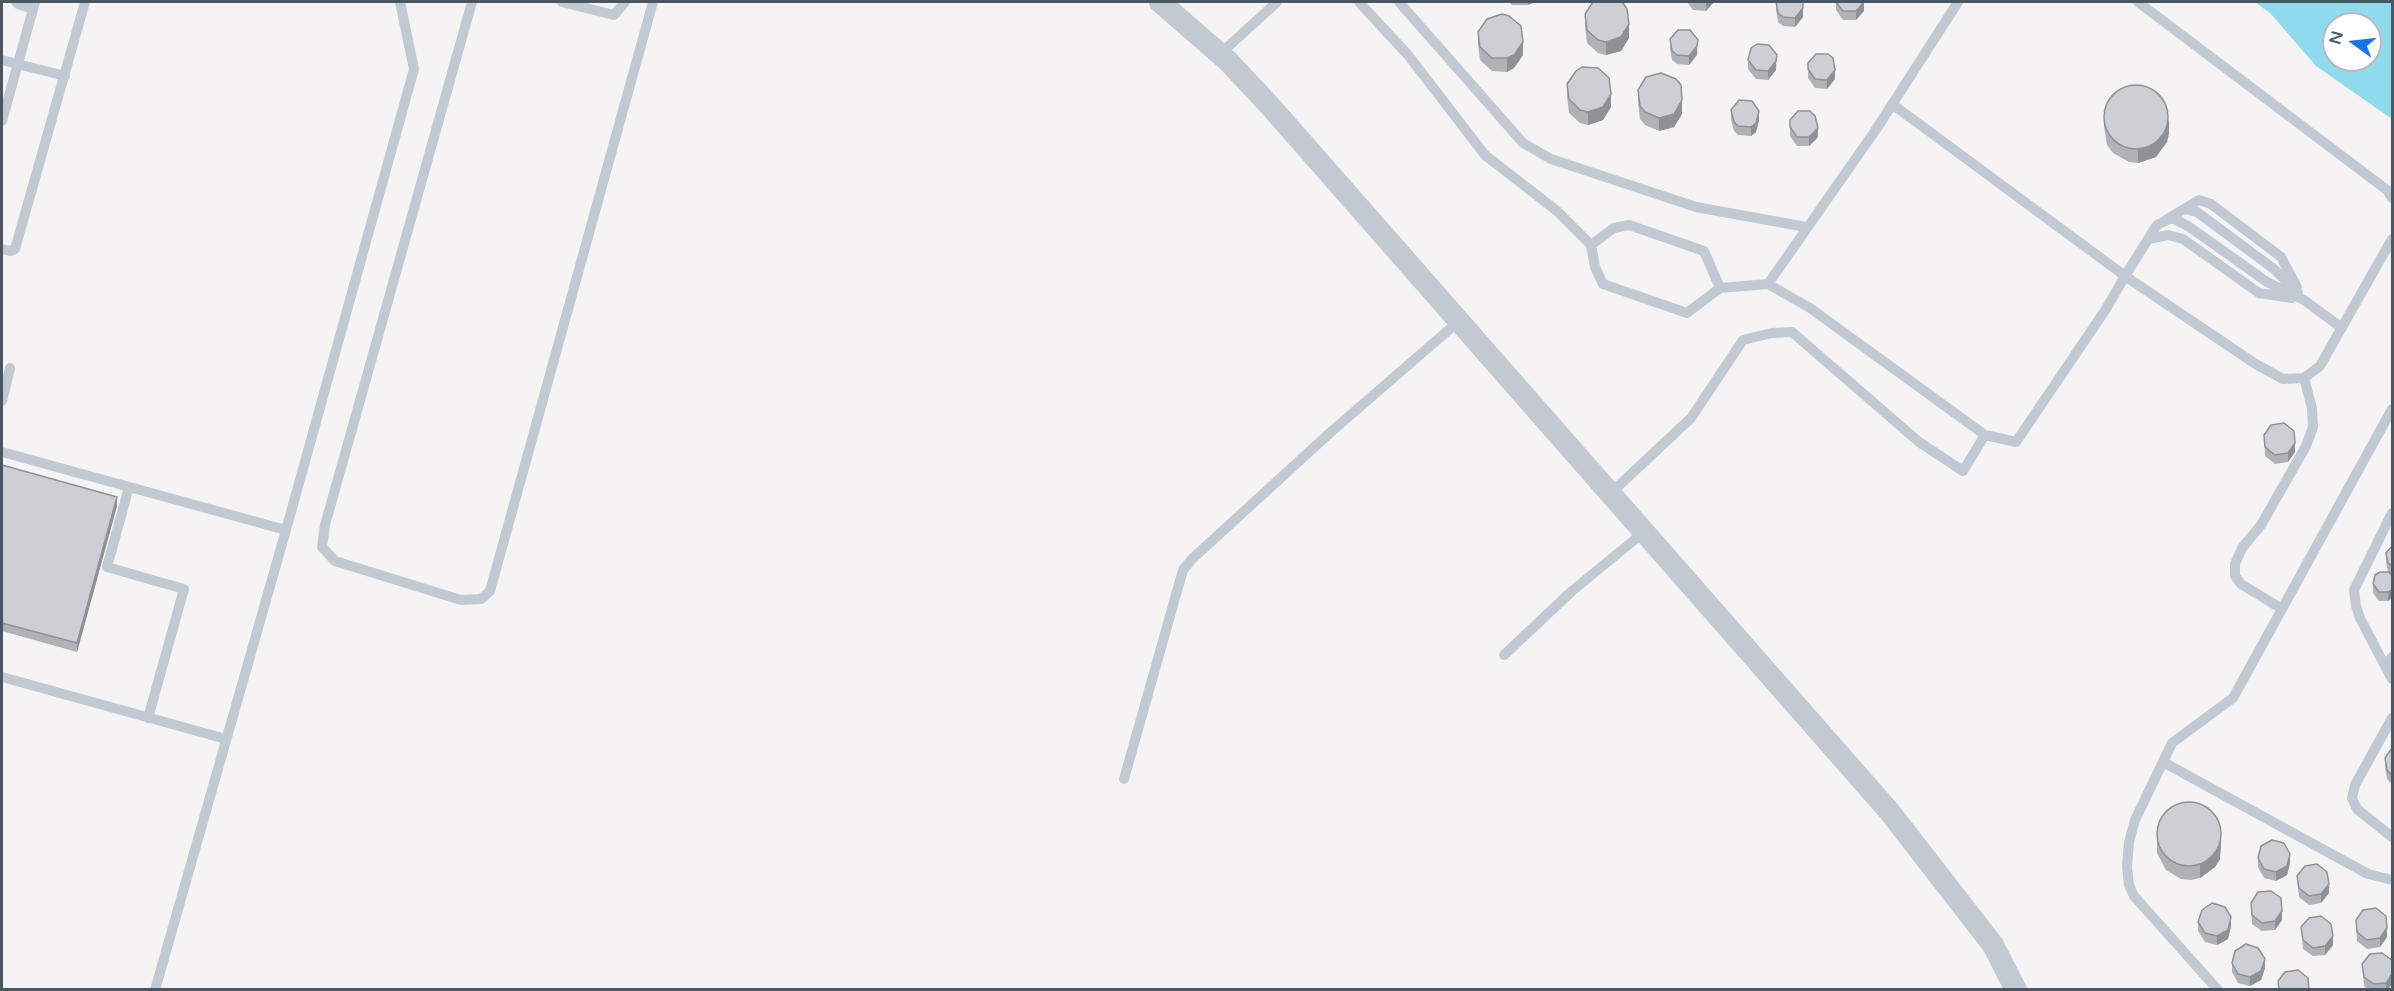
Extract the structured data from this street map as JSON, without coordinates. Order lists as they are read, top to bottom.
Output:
{
  "north": "left"
}
